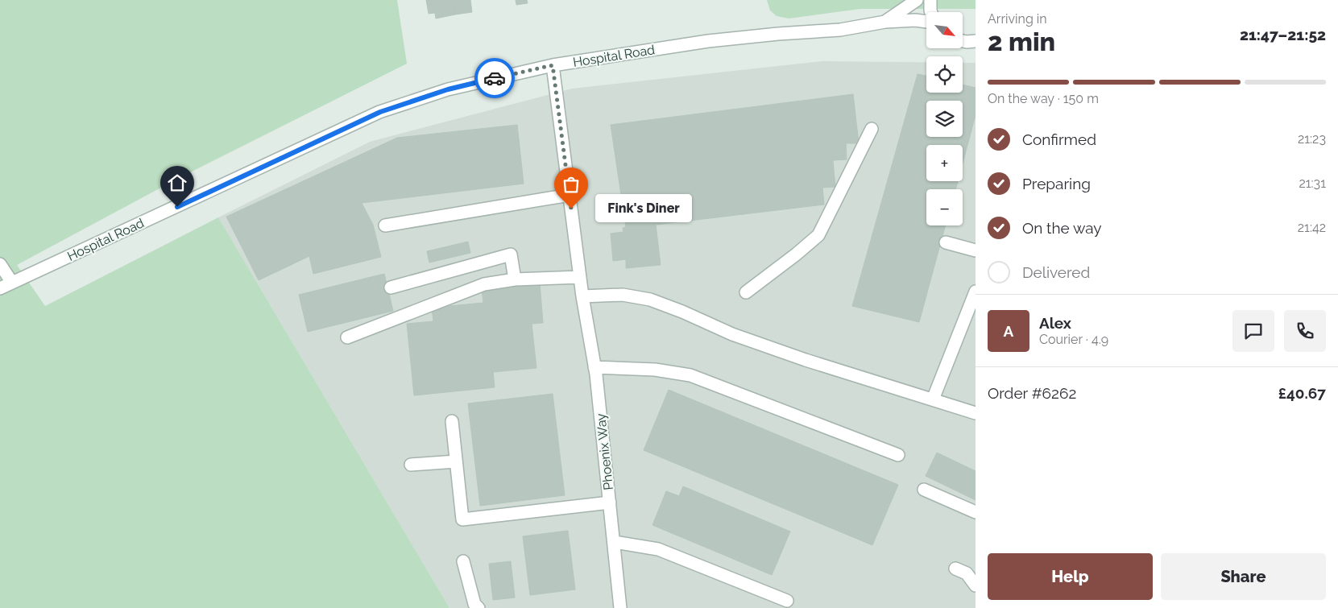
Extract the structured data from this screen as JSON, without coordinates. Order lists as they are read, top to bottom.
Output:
{
  "streets": {
    "street": ["Hospital Road", "Phoenix Way"]
  },
  "crossings": [
    ["Hospital Road", "Phoenix Way"]
  ],
  "places": ["Fink's Diner"],
  "north": "bottom right",
  "page": {
    "heading": ["2 min", "Arriving in", "21:47–21:52"],
    "panel": [
      "Alex",
      "Courier · 4.9",
      "Order #6262",
      "£40.67"
    ],
    "map_buttons": ["+", "−"],
    "bar": "On the way · 150 m",
    "list": [
      ["Confirmed", "21:23"],
      ["Preparing", "21:31"],
      ["On the way", "21:42"],
      "Delivered"
    ],
    "bubble": "Fink's Diner",
    "round": "A",
    "buttons": ["Help", "Share"]
  }
}
